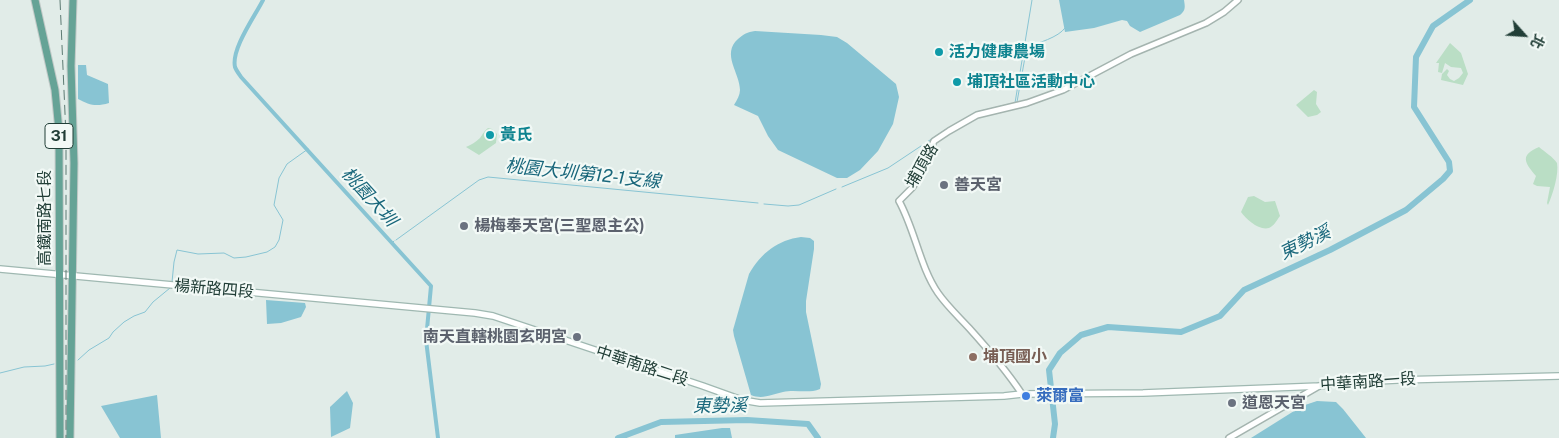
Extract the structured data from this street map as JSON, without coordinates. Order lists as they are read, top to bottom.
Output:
{
  "streets": {
    "main road": [
      "31",
      "高鐵南路七段",
      "楊新路四段",
      "中華南路二段",
      "中華南路一段"
    ],
    "street": ["埔頂路"]
  },
  "crossings": [
    ["埔頂路", "中華南路二段"],
    ["高鐵南路七段", "楊新路四段"],
    ["楊新路四段", "中華南路二段"],
    ["中華南路二段", "中華南路一段"]
  ],
  "water": ["桃園大圳第12-1支線", "桃園大圳", "東勢溪"],
  "places": [
    "活力健康農場",
    "埔頂社區活動中心",
    "黃氏",
    "善天宮",
    "楊梅奉天宮(三聖恩主公)",
    "南天直轄桃園玄明宮",
    "埔頂國小",
    "萊爾富",
    "道恩天宮"
  ],
  "north": "bottom right"
}
